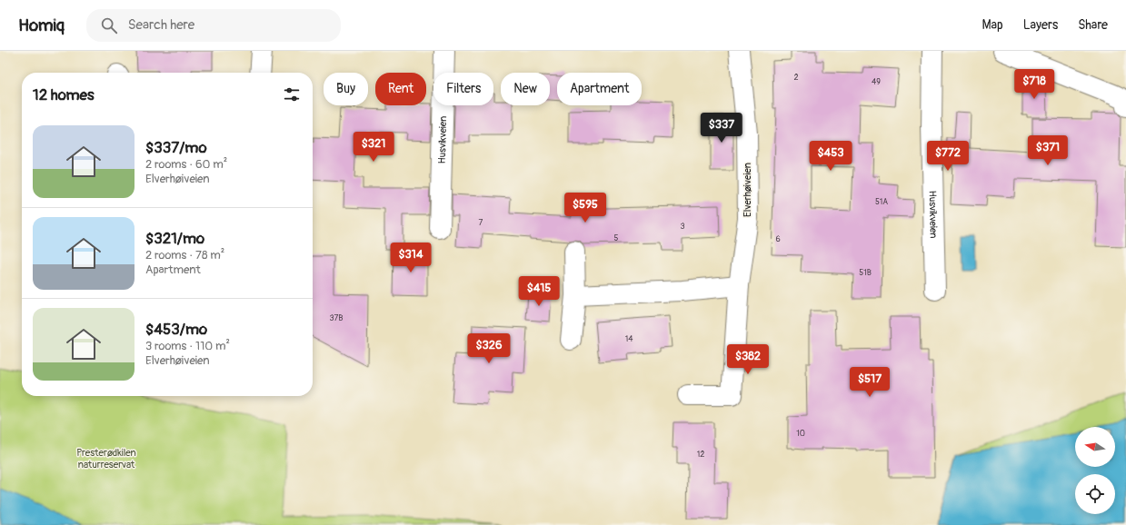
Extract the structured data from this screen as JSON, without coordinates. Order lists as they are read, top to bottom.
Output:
{
  "streets": {
    "street": ["Husvikveien", "Elverhøiveien"]
  },
  "parks": ["Presterødkilen naturreservat"],
  "house_numbers": [
    "2",
    "49",
    "51A",
    "7",
    "3",
    "5",
    "6",
    "51B",
    "37B",
    "14",
    "10",
    "12"
  ],
  "north": "left",
  "page": {
    "header": "Homiq",
    "search": "Search here",
    "nav": ["Map", "Layers", "Share"],
    "price": [
      "$718",
      "$337",
      "$321",
      "$371",
      "$453",
      "$772",
      "$595",
      "$314",
      "$415",
      "$326",
      "$382",
      "$517"
    ],
    "chip": [
      "Buy",
      "Rent",
      "Filters",
      "New",
      "Apartment"
    ],
    "heading": "12 homes",
    "list": [
      {
        "name": "$337/mo",
        "note": "2 rooms · 60 m² · Elverhøiveien"
      },
      {
        "name": "$321/mo",
        "note": "2 rooms · 78 m² · Apartment"
      },
      {
        "name": "$453/mo",
        "note": "3 rooms · 110 m² · Elverhøiveien"
      }
    ]
  }
}
